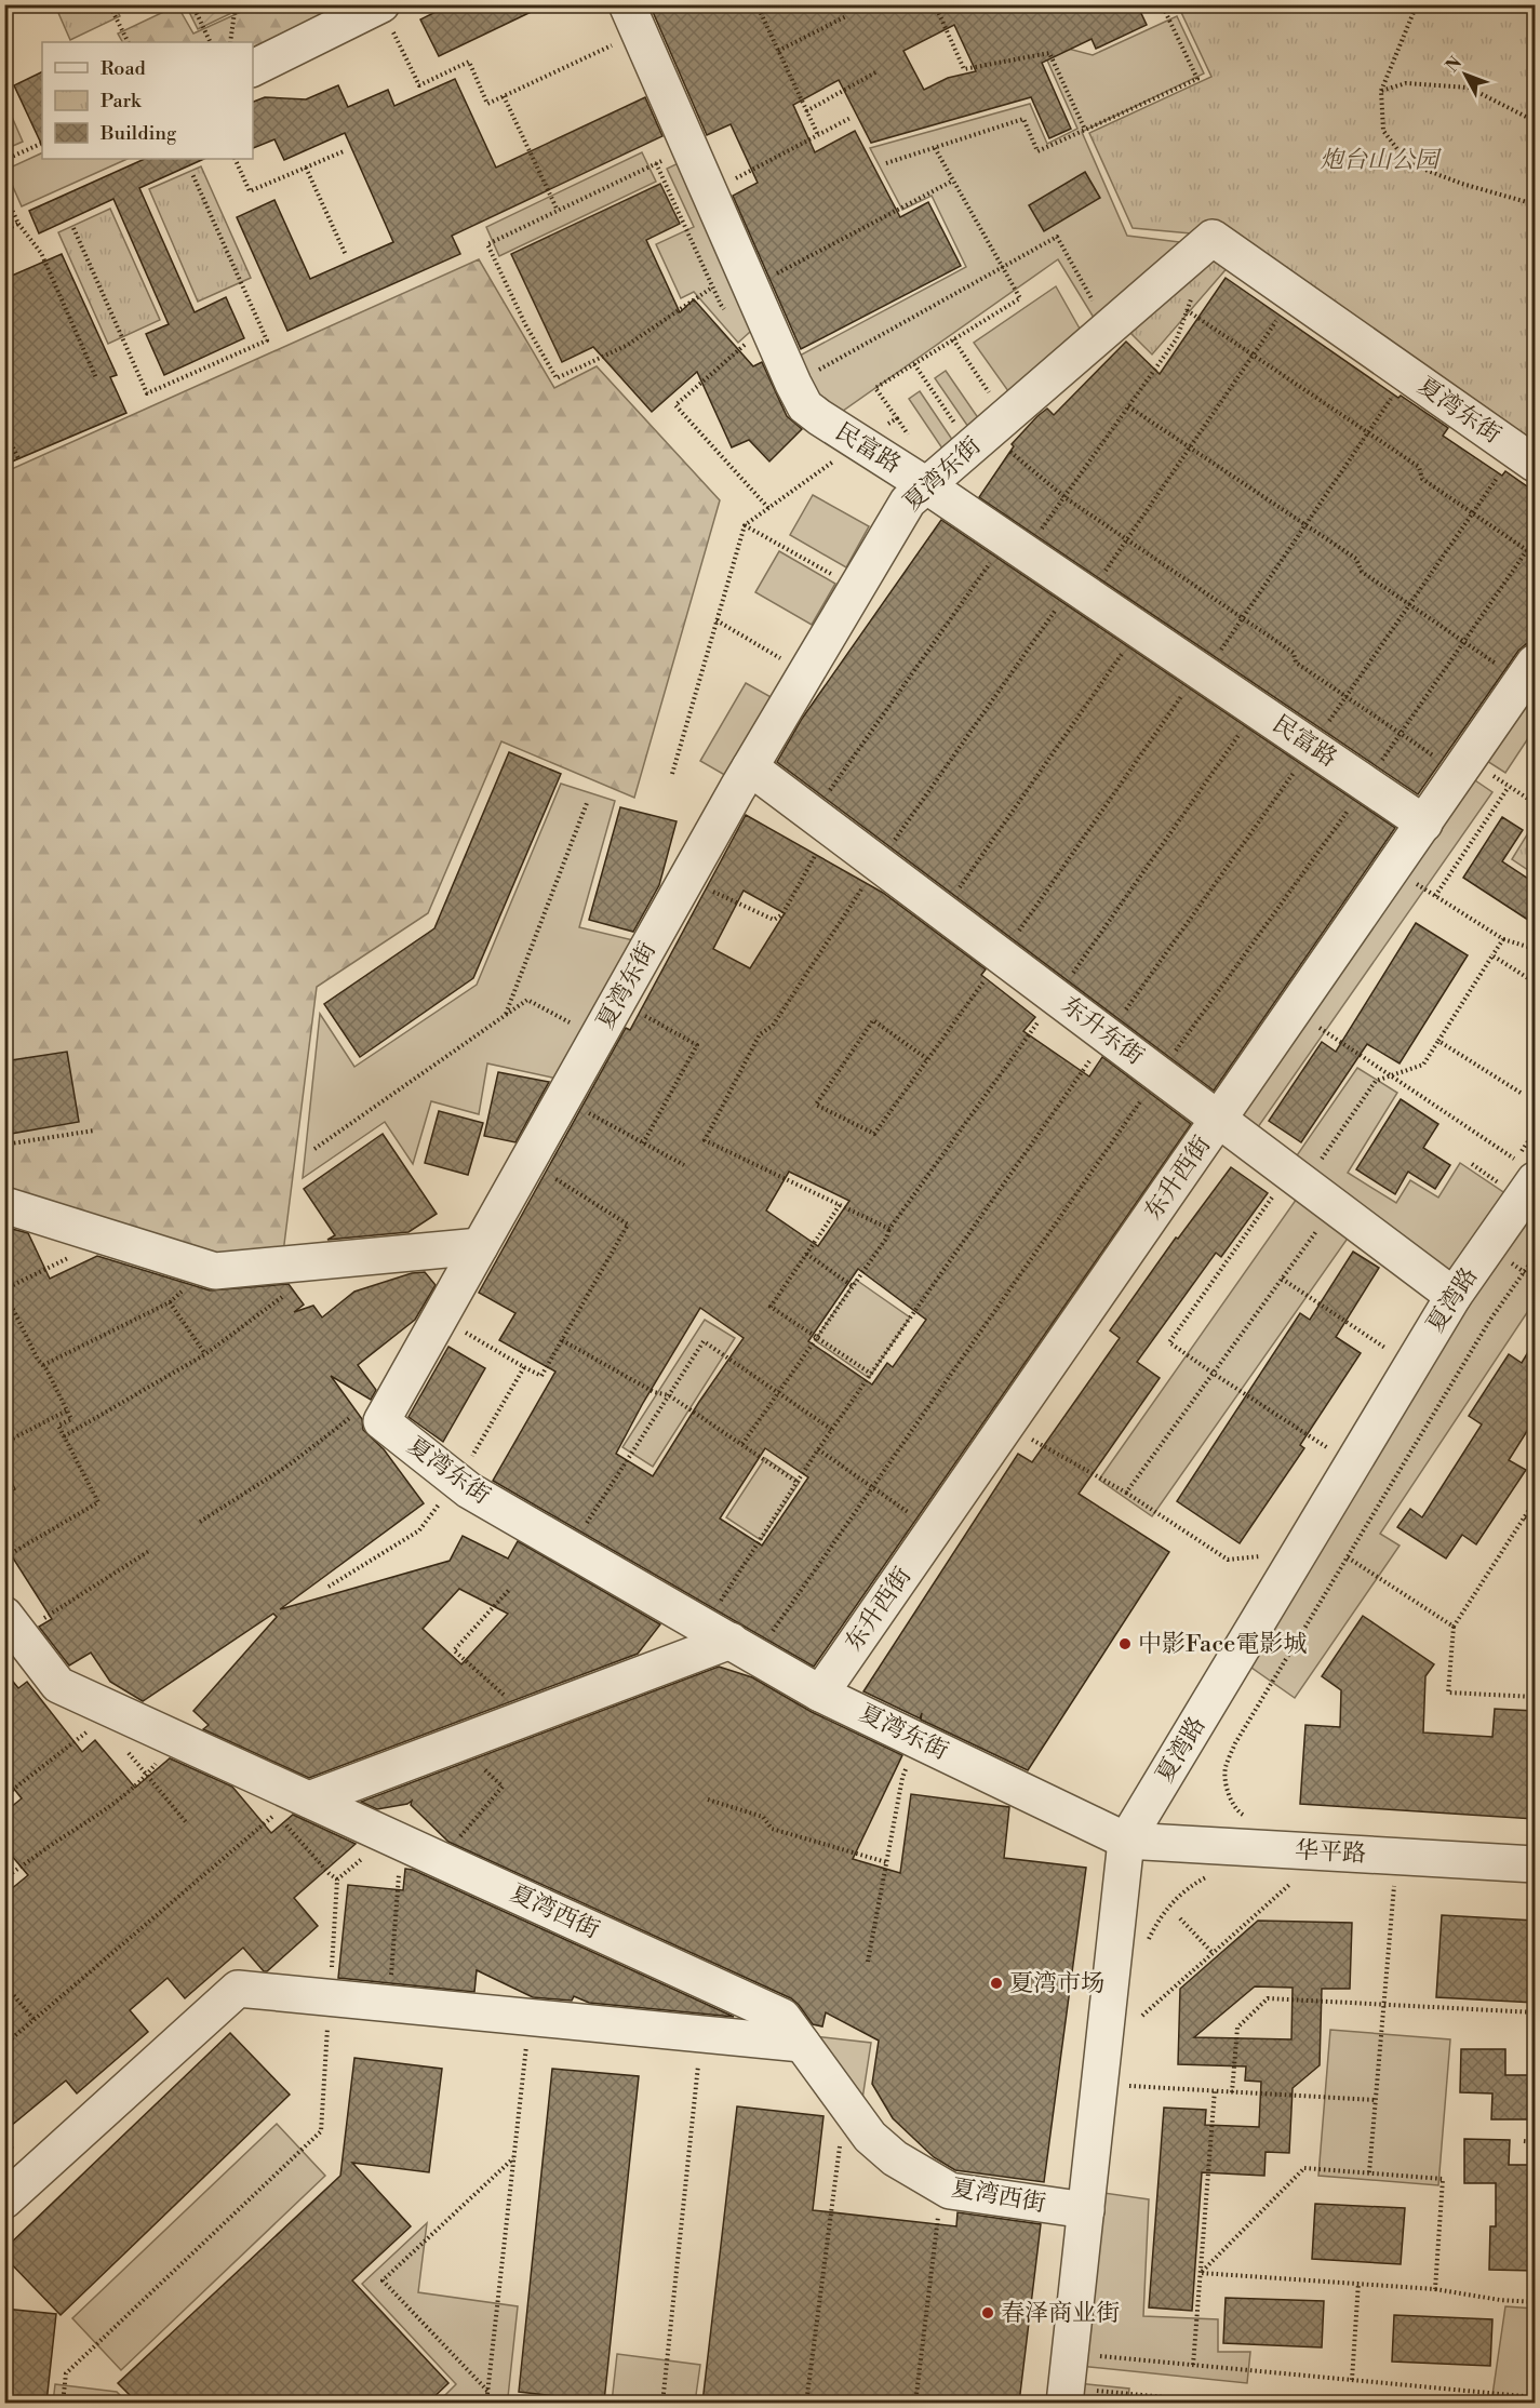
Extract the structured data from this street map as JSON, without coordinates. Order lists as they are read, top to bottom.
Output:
{
  "streets": {
    "street": [
      "夏湾东街",
      "民富路",
      "东升东街",
      "东升西街",
      "夏湾路",
      "华平路",
      "夏湾西街"
    ]
  },
  "crossings": [
    ["夏湾东街", "民富路"],
    ["夏湾东街", "东升东街"],
    ["夏湾东街", "东升西街"],
    ["夏湾东街", "夏湾路"],
    ["夏湾东街", "华平路"],
    ["民富路", "东升西街"],
    ["东升东街", "东升西街"],
    ["东升东街", "夏湾路"],
    ["夏湾路", "华平路"],
    ["夏湾路", "夏湾西街"]
  ],
  "parks": ["炮台山公园"],
  "places": ["中影Face電影城", "夏湾市场", "春泽商业街"],
  "legend": ["Road", "Park", "Building"],
  "north": "top left"
}
